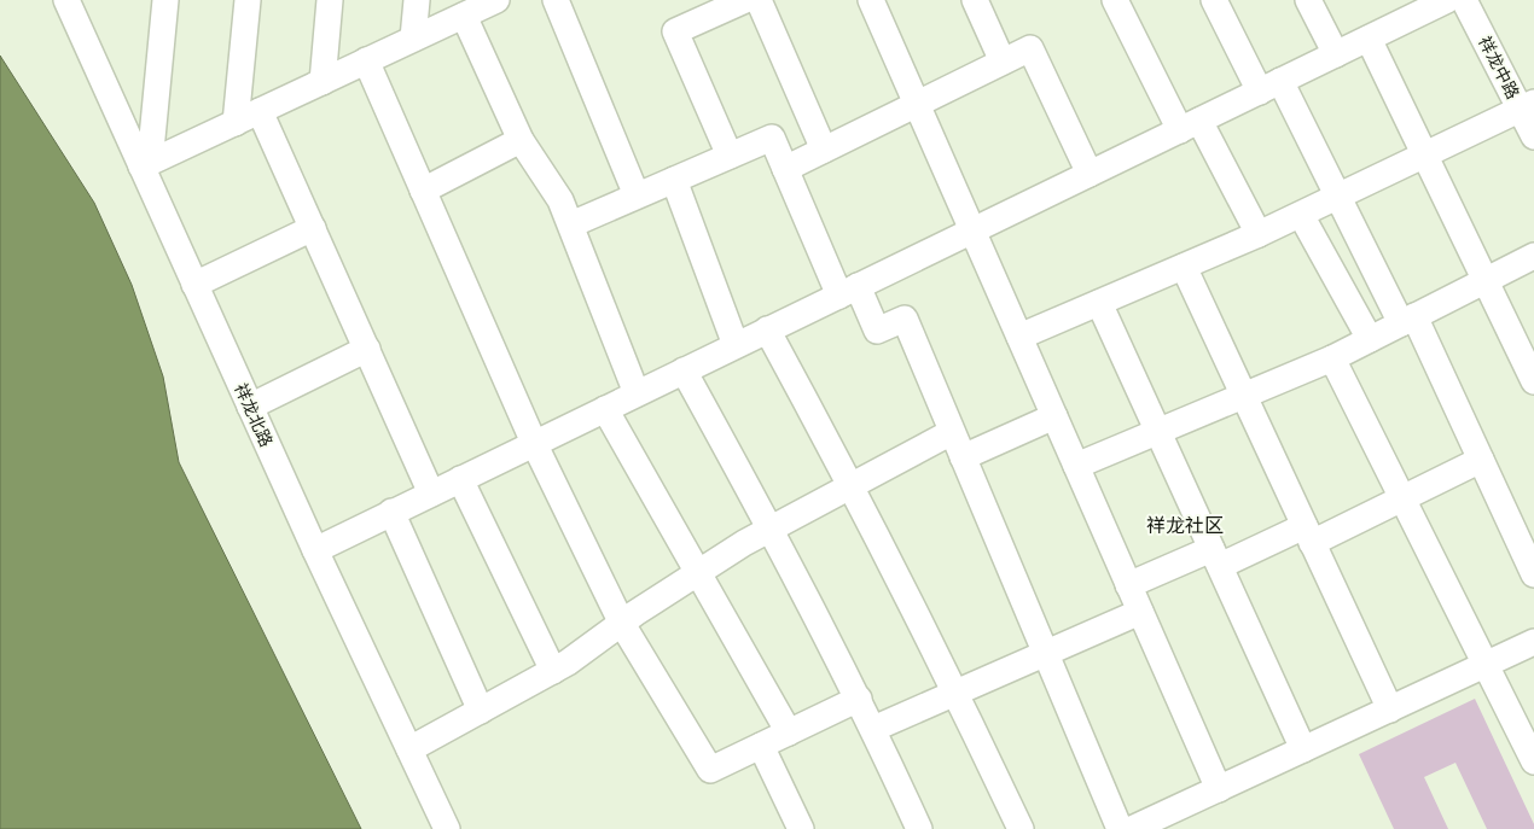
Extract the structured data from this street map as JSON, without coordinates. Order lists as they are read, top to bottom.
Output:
{
  "streets": {
    "street": ["祥龙中路", "祥龙北路"]
  },
  "districts": ["祥龙社区"]
}
